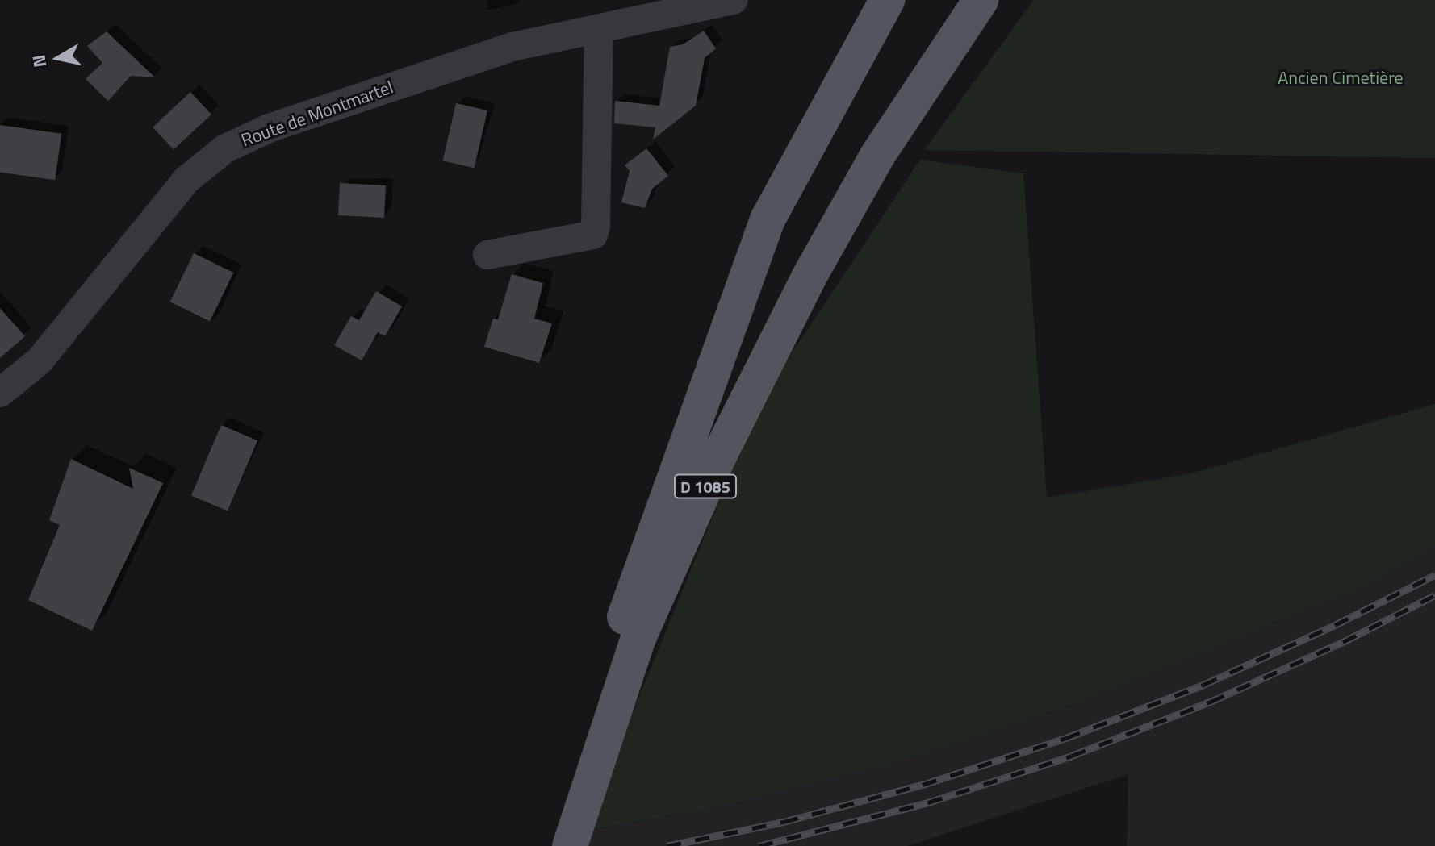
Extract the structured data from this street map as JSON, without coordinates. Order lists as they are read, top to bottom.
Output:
{
  "streets": {
    "main road": ["D 1085"],
    "street": ["Route de Montmartel"]
  },
  "parks": ["Ancien Cimetière"],
  "north": "left"
}
